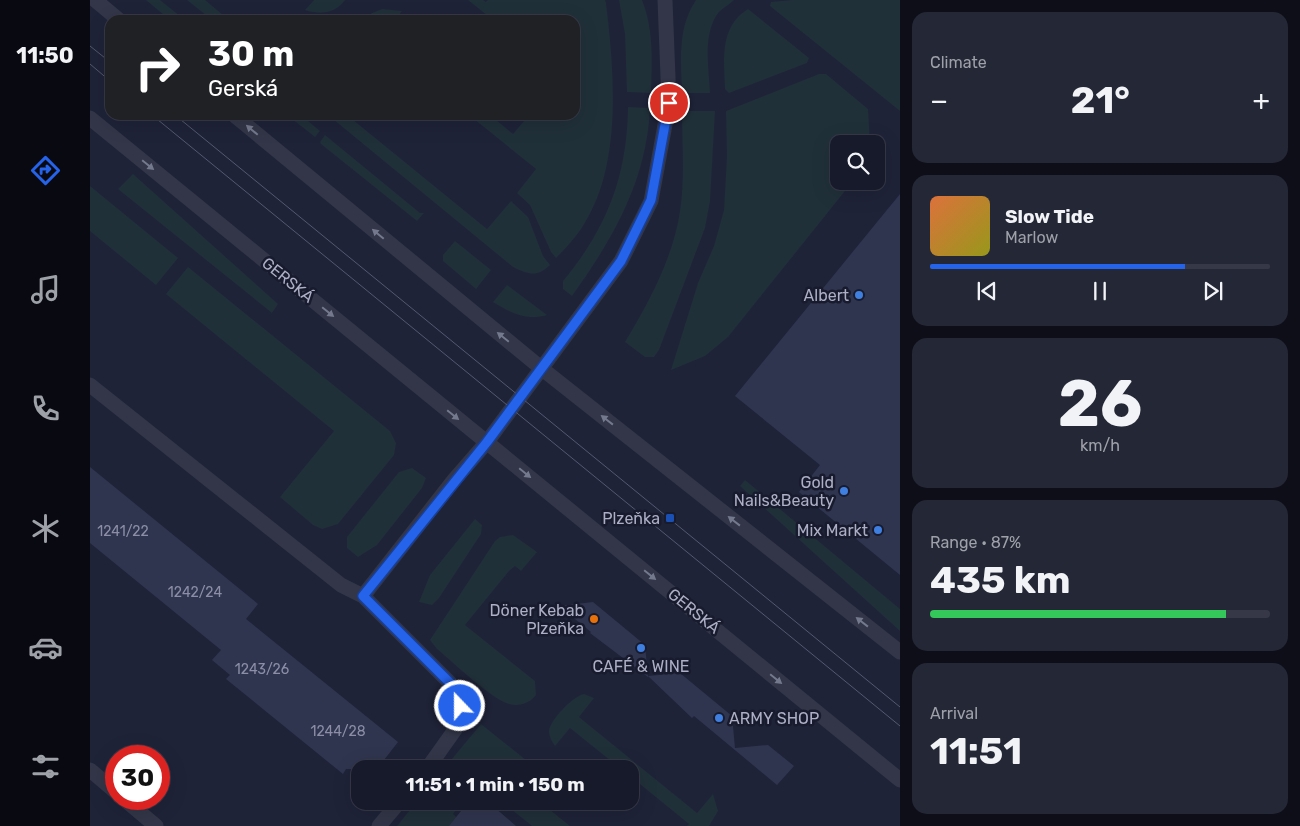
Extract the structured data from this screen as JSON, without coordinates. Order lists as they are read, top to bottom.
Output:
{
  "streets": {
    "street": ["GERSKÁ"]
  },
  "places": {
    "other": [
      "Albert",
      "Gold Nails&Beauty",
      "Mix Markt",
      "Döner Kebab Plzeňka",
      "CAFÉ & WINE",
      "ARMY SHOP"
    ],
    "transit": ["Plzeňka"]
  },
  "house_numbers": [
    "1241/22",
    "1242/24",
    "1243/26",
    "1244/28"
  ],
  "page": {
    "tabs": "11:50",
    "tile": [
      "Climate",
      ["26", "km/h"],
      ["Range · 87%", "435 km"],
      ["Arrival", "11:51"]
    ],
    "turn": ["30 m", "Gerská"],
    "heat": ["−", "21°", "+"],
    "song": ["Slow Tide", "Marlow"],
    "limit": "30",
    "trip": "11:51 · 1 min · 150 m"
  }
}
